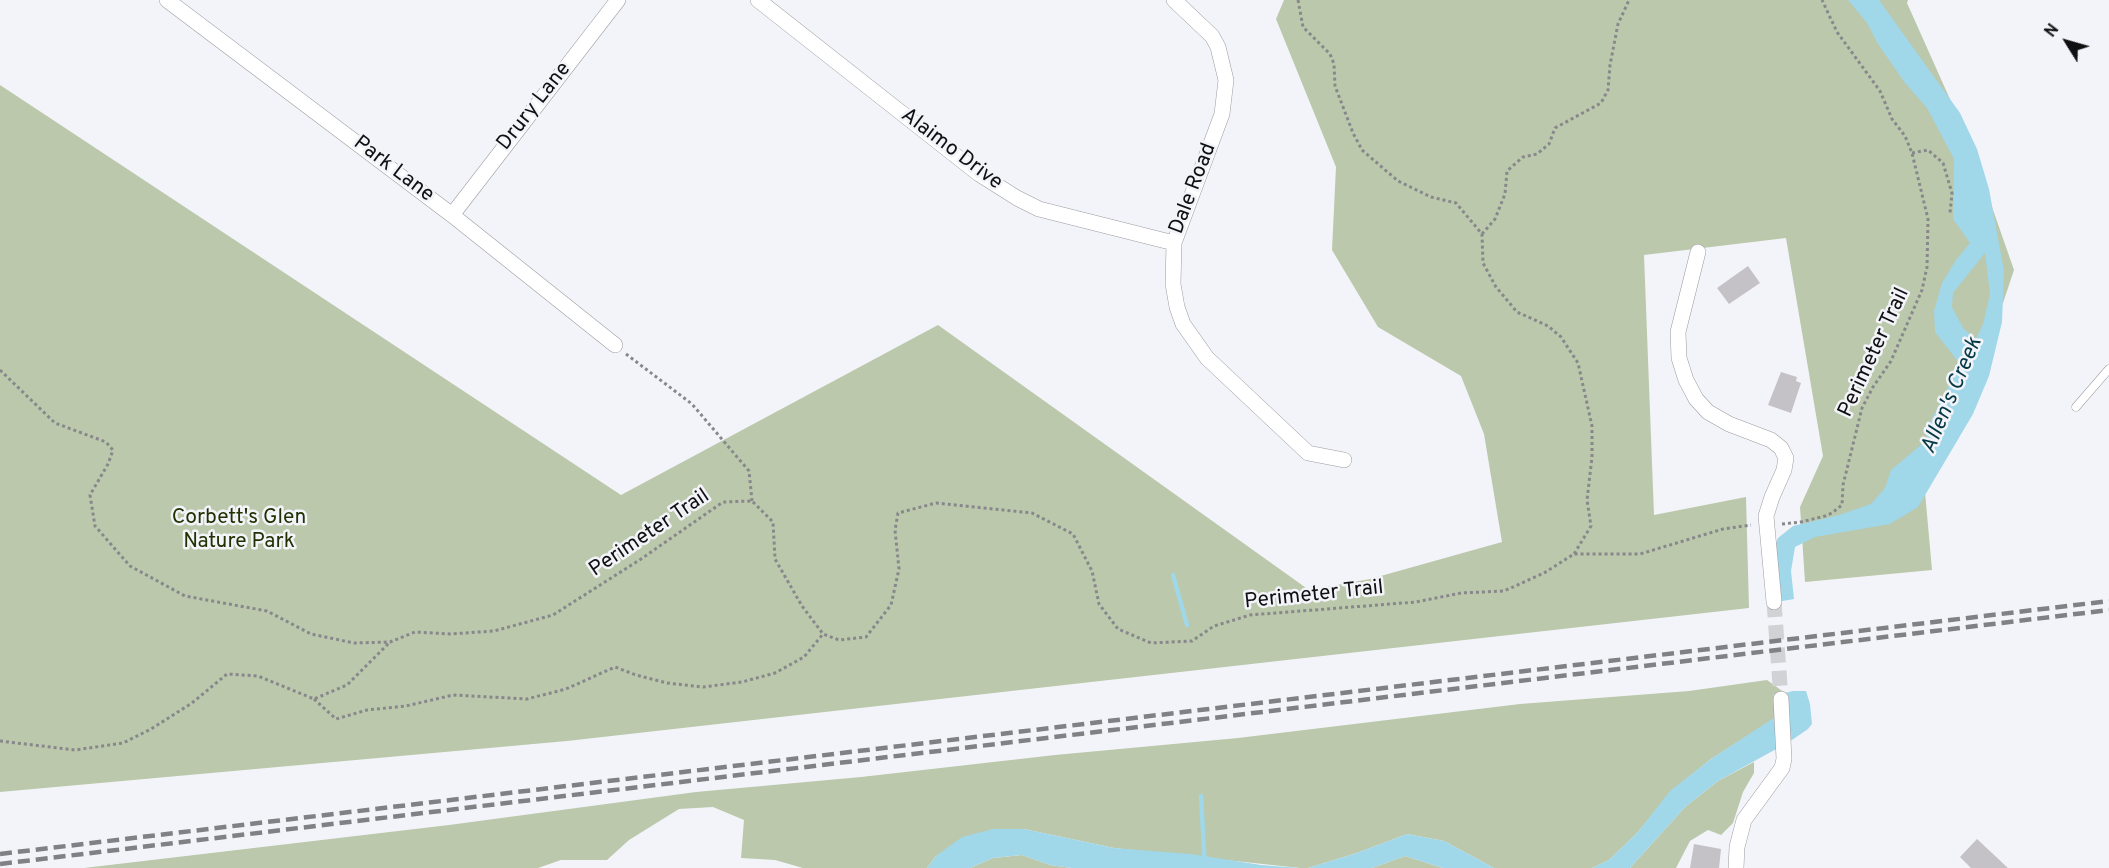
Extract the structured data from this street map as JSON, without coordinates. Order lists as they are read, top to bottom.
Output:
{
  "streets": {
    "street": [
      "Drury Lane",
      "Alaimo Drive",
      "Park Lane",
      "Dale Road"
    ],
    "path": ["Perimeter Trail"]
  },
  "crossings": [
    ["Drury Lane", "Park Lane"],
    ["Alaimo Drive", "Dale Road"]
  ],
  "water": ["Allen's Creek"],
  "parks": ["Corbett's Glen Nature Park"],
  "north": "top left"
}
